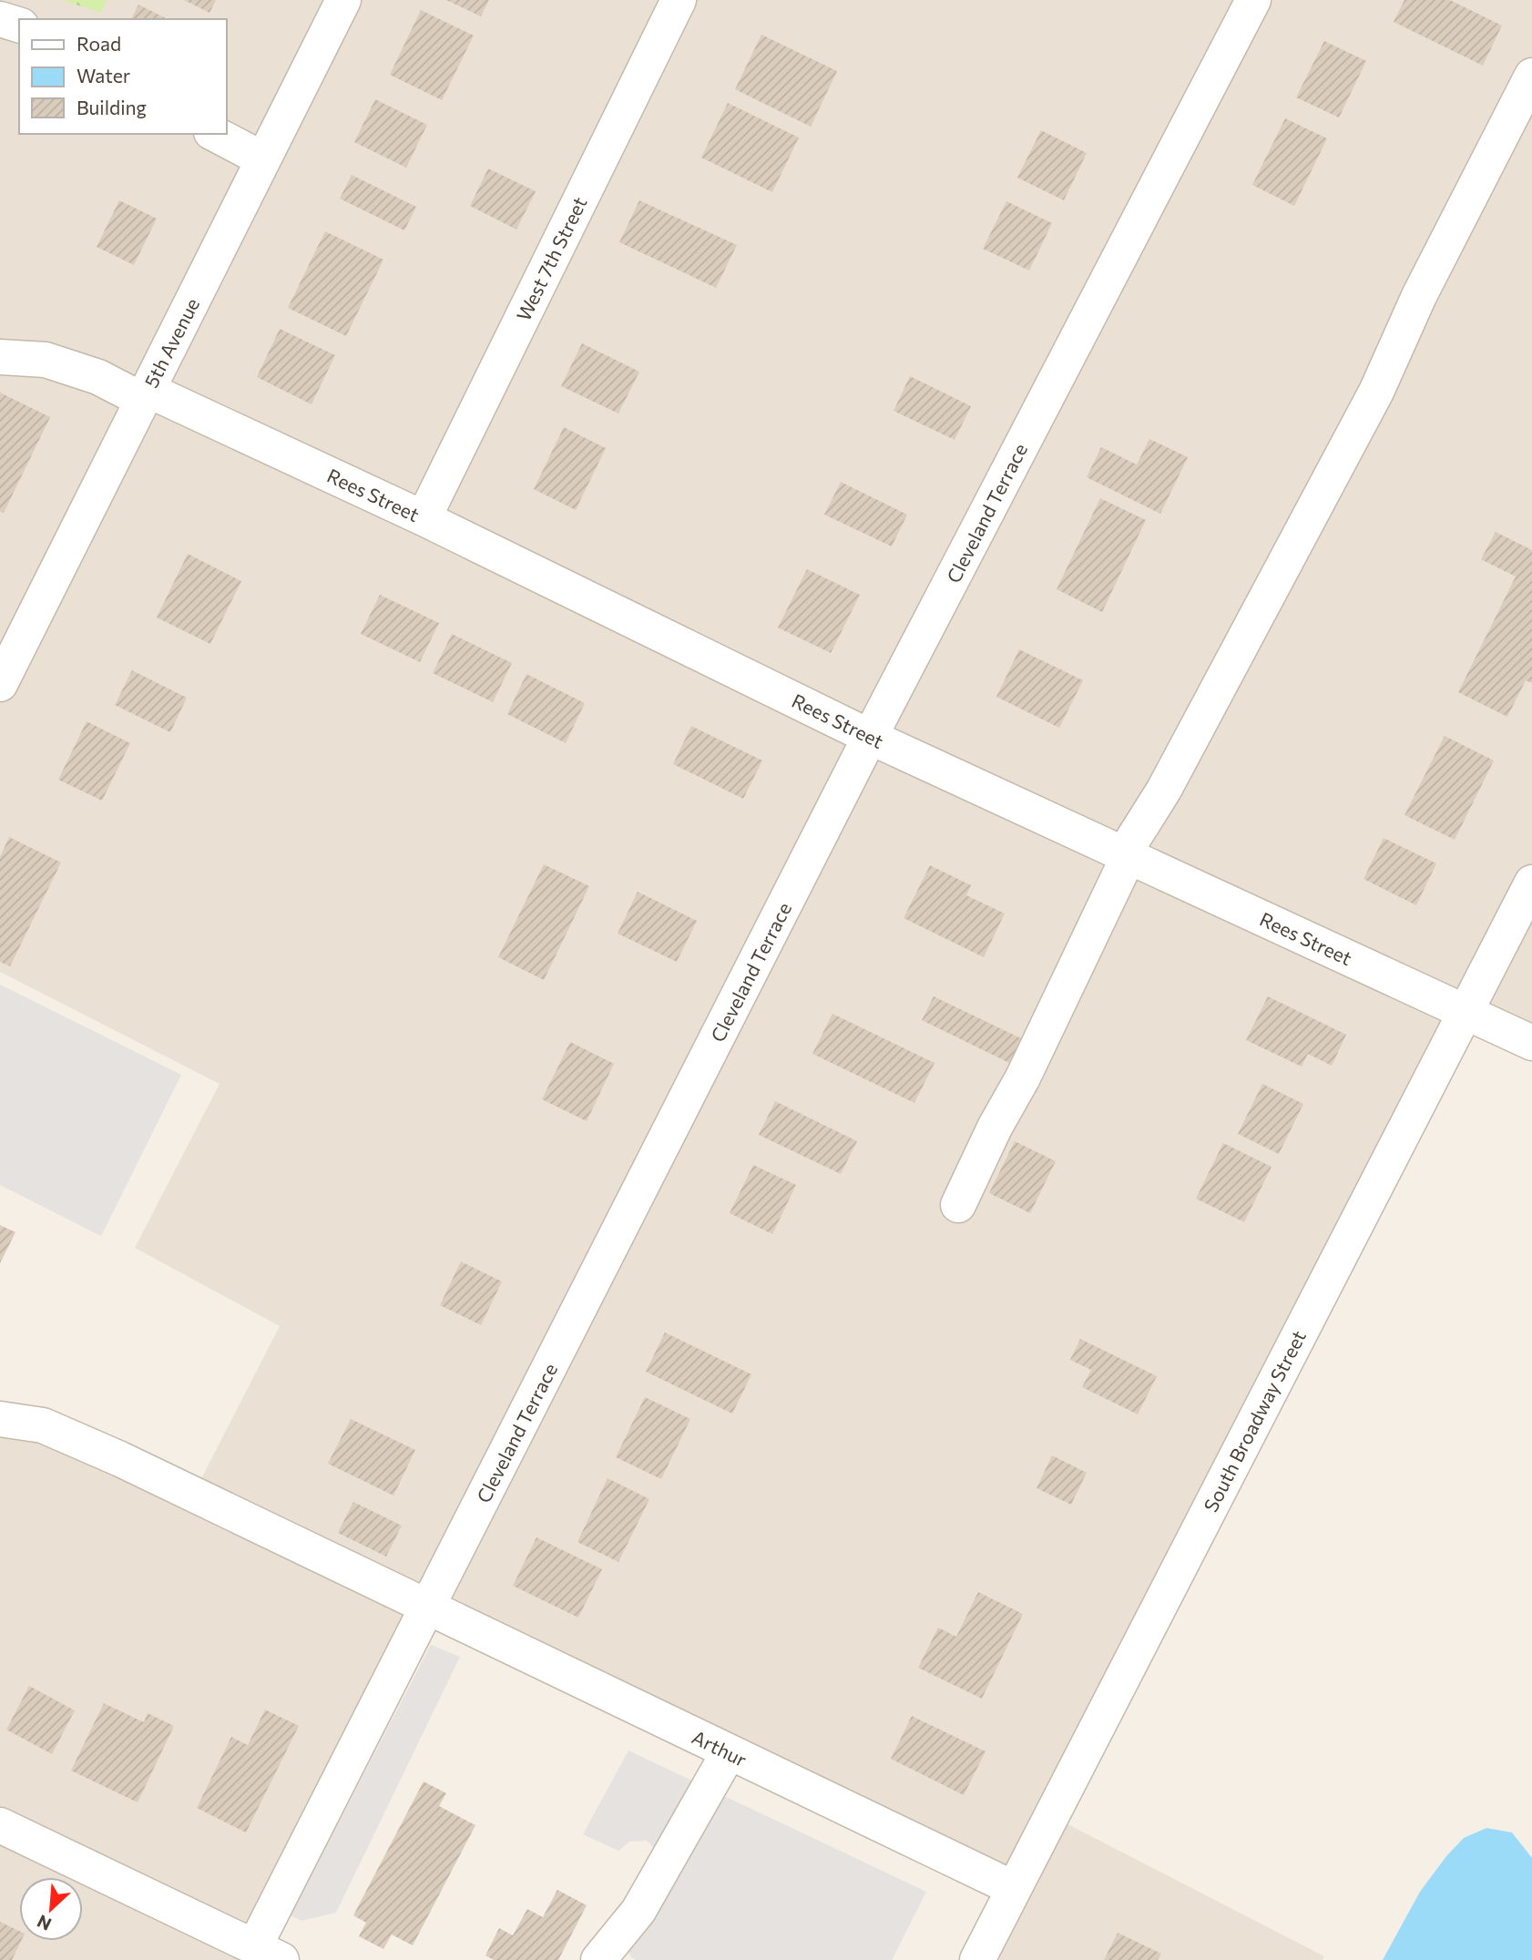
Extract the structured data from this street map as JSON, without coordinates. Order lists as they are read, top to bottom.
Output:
{
  "streets": {
    "street": [
      "West 7th Street",
      "5th Avenue",
      "Rees Street",
      "Cleveland Terrace",
      "South Broadway Street",
      "Arthur"
    ]
  },
  "crossings": [
    ["West 7th Street", "Rees Street"],
    ["5th Avenue", "Rees Street"],
    ["Rees Street", "Cleveland Terrace"],
    ["Rees Street", "South Broadway Street"],
    ["Cleveland Terrace", "Arthur"],
    ["South Broadway Street", "Arthur"]
  ],
  "legend": ["Road", "Water", "Building"],
  "north": "bottom left"
}
